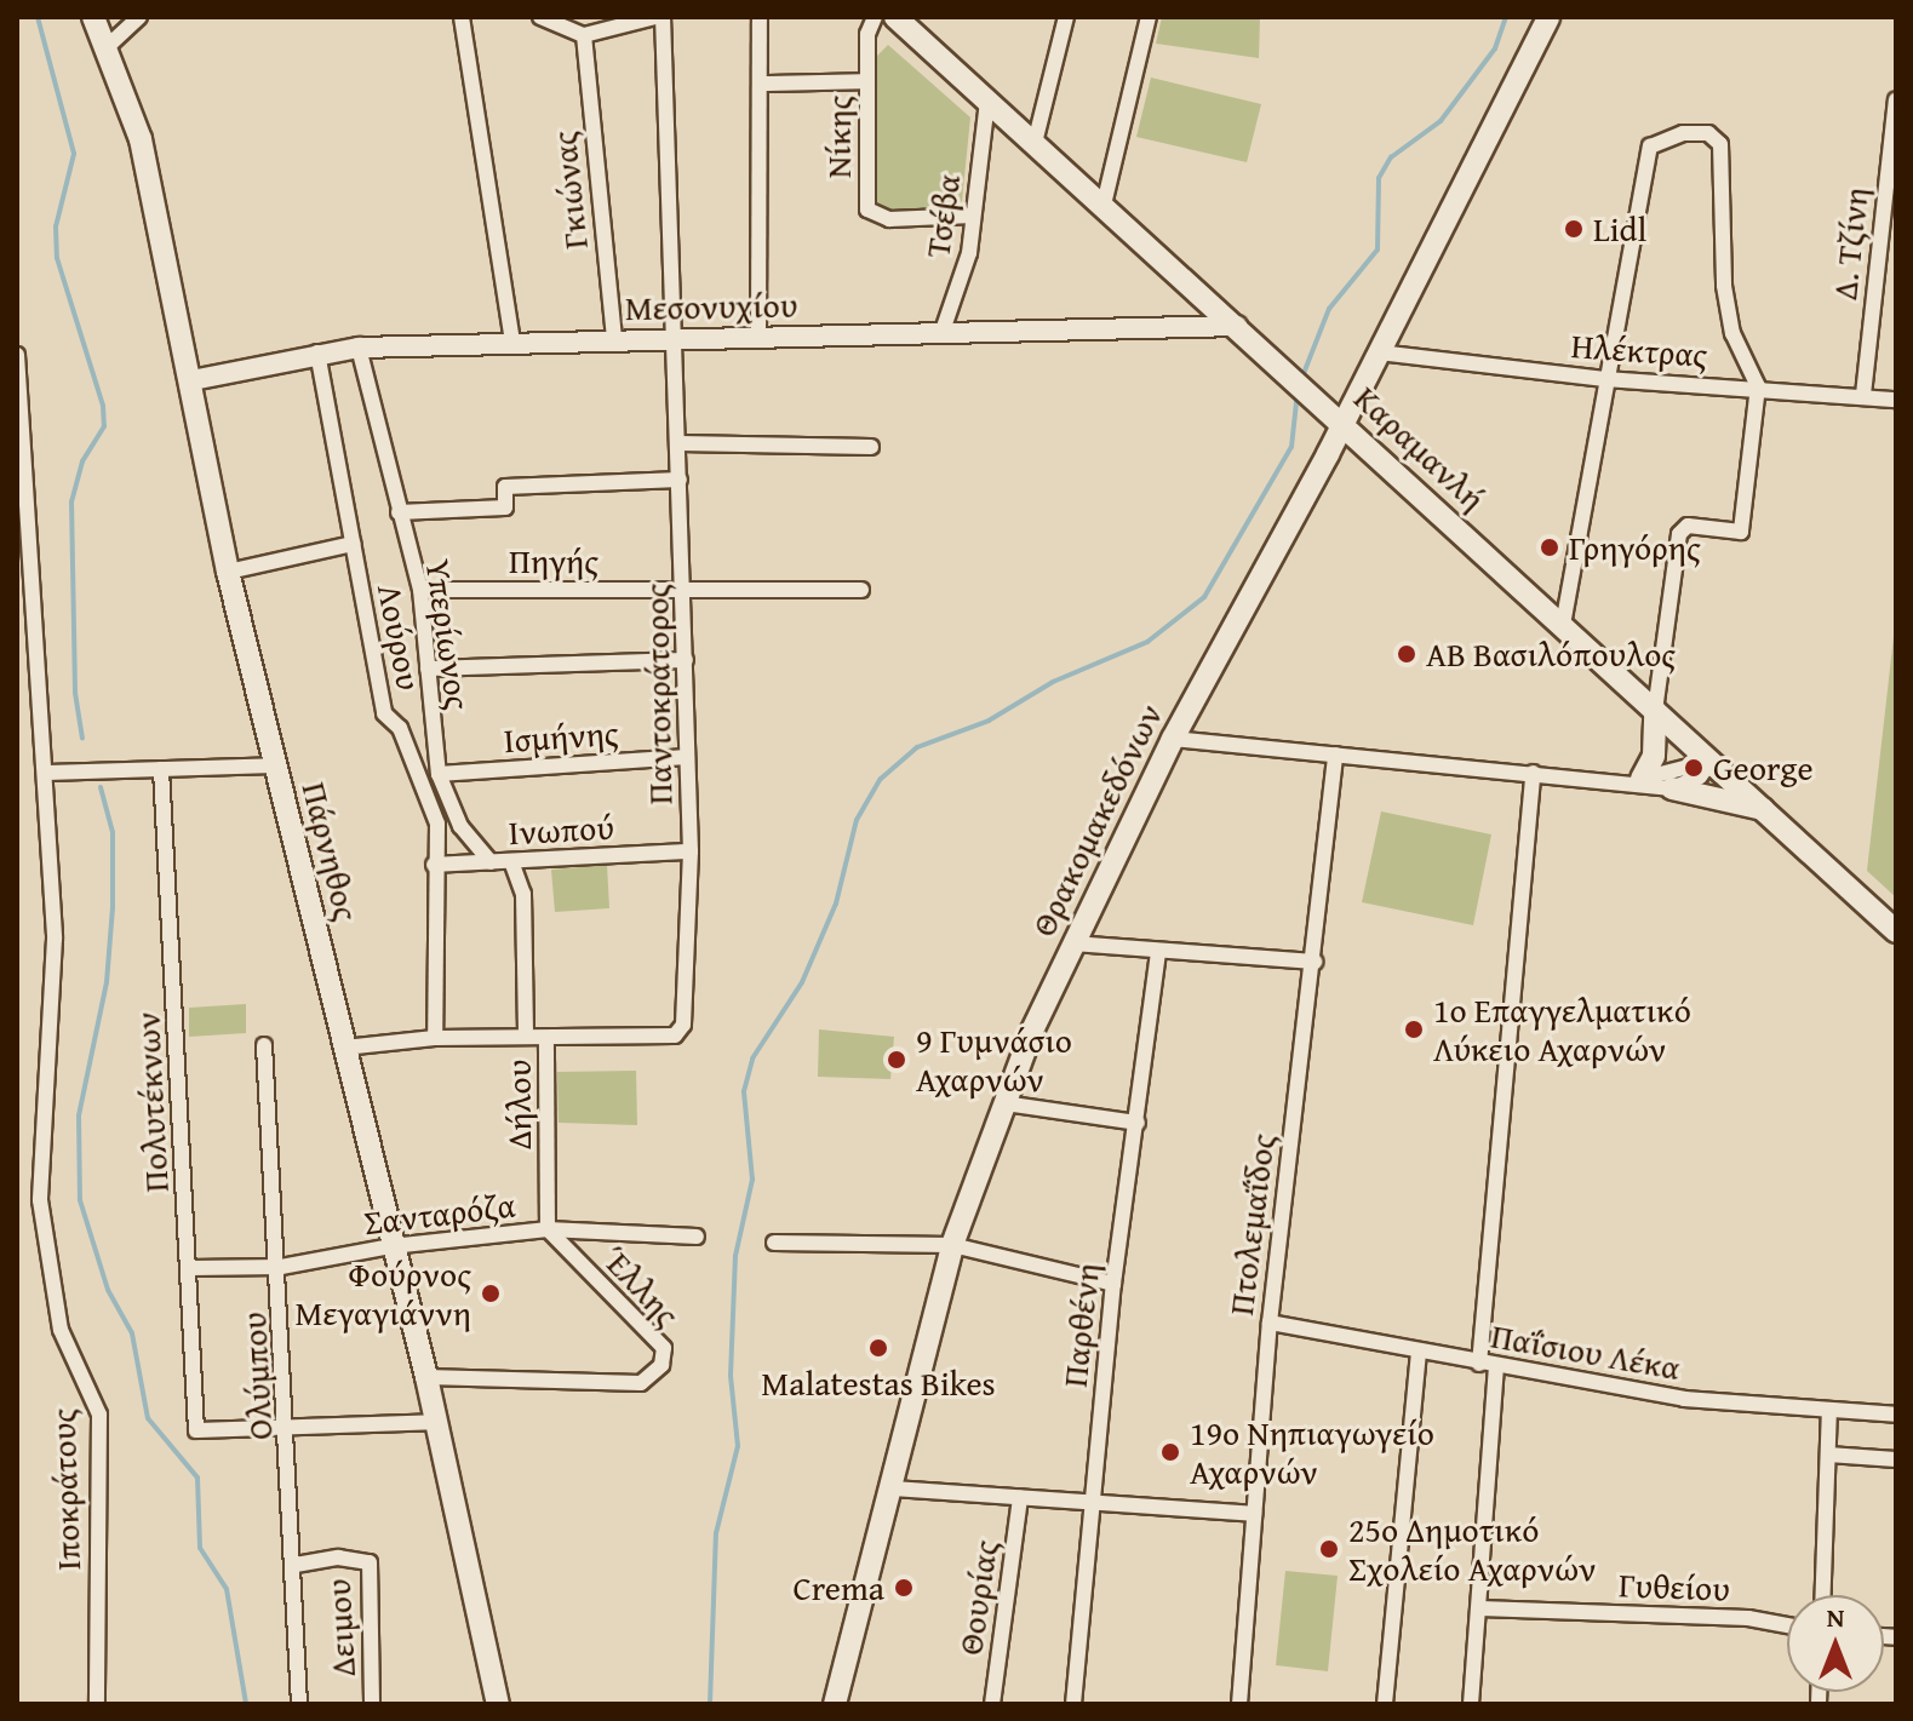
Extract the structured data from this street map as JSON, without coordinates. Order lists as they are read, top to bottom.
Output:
{
  "streets": {
    "main road": ["Καραμανλή", "Θρακομακεδόνων", "Πάρνηθος"],
    "street": [
      "Νίκης",
      "Γκιώνας",
      "Τσέβα",
      "Δ. Τζίνη",
      "Μεσονυχίου",
      "Ηλέκτρας",
      "Πηγής",
      "Υπερίωνος",
      "Λούρου",
      "Παντοκράτορος",
      "Ισμήνης",
      "Ινωπού",
      "Πολυτέκνων",
      "Δήλου",
      "Σανταρόζα",
      "Πτολεμαΐδος",
      "Έλλης",
      "Παρθένη",
      "Παΐσιου Λέκα",
      "Ολύμπου",
      "Ιποκράτους",
      "Γυθείου",
      "Θουρίας",
      "Δειμου"
    ]
  },
  "crossings": [
    ["Νίκης", "Τσέβα"],
    ["Γκιώνας", "Μεσονυχίου"],
    ["Τσέβα", "Μεσονυχίου"],
    ["Τσέβα", "Καραμανλή"],
    ["Δ. Τζίνη", "Ηλέκτρας"],
    ["Μεσονυχίου", "Καραμανλή"],
    ["Μεσονυχίου", "Υπερίωνος"],
    ["Μεσονυχίου", "Λούρου"],
    ["Μεσονυχίου", "Παντοκράτορος"],
    ["Μεσονυχίου", "Πάρνηθος"],
    ["Ηλέκτρας", "Θρακομακεδόνων"],
    ["Καραμανλή", "Θρακομακεδόνων"],
    ["Πηγής", "Υπερίωνος"],
    ["Πηγής", "Παντοκράτορος"],
    ["Υπερίωνος", "Ισμήνης"],
    ["Υπερίωνος", "Ινωπού"],
    ["Λούρου", "Παντοκράτορος"],
    ["Λούρου", "Ινωπού"],
    ["Παντοκράτορος", "Ισμήνης"],
    ["Παντοκράτορος", "Ινωπού"],
    ["Παντοκράτορος", "Πάρνηθος"],
    ["Παντοκράτορος", "Δήλου"],
    ["Ινωπού", "Δήλου"],
    ["Πάρνηθος", "Σανταρόζα"],
    ["Πάρνηθος", "Έλλης"],
    ["Πολυτέκνων", "Σανταρόζα"],
    ["Πολυτέκνων", "Ολύμπου"],
    ["Δήλου", "Σανταρόζα"],
    ["Δήλου", "Έλλης"],
    ["Σανταρόζα", "Έλλης"],
    ["Σανταρόζα", "Ολύμπου"],
    ["Πτολεμαΐδος", "Παΐσιου Λέκα"],
    ["Ολύμπου", "Δειμου"]
  ],
  "places": [
    "Lidl",
    "Γρηγόρης",
    "ΑΒ Βασιλόπουλος",
    "George",
    "1ο Επαγγελματικό Λύκειο Αχαρνών",
    "9 Γυμνάσιο Αχαρνών",
    "Φούρνος Μεγαγιάννη",
    "Malatestas Bikes",
    "19ο Νηπιαγωγείο Αχαρνών",
    "25ο Δημοτικό Σχολείο Αχαρνών",
    "Crema"
  ],
  "north": "top"
}
